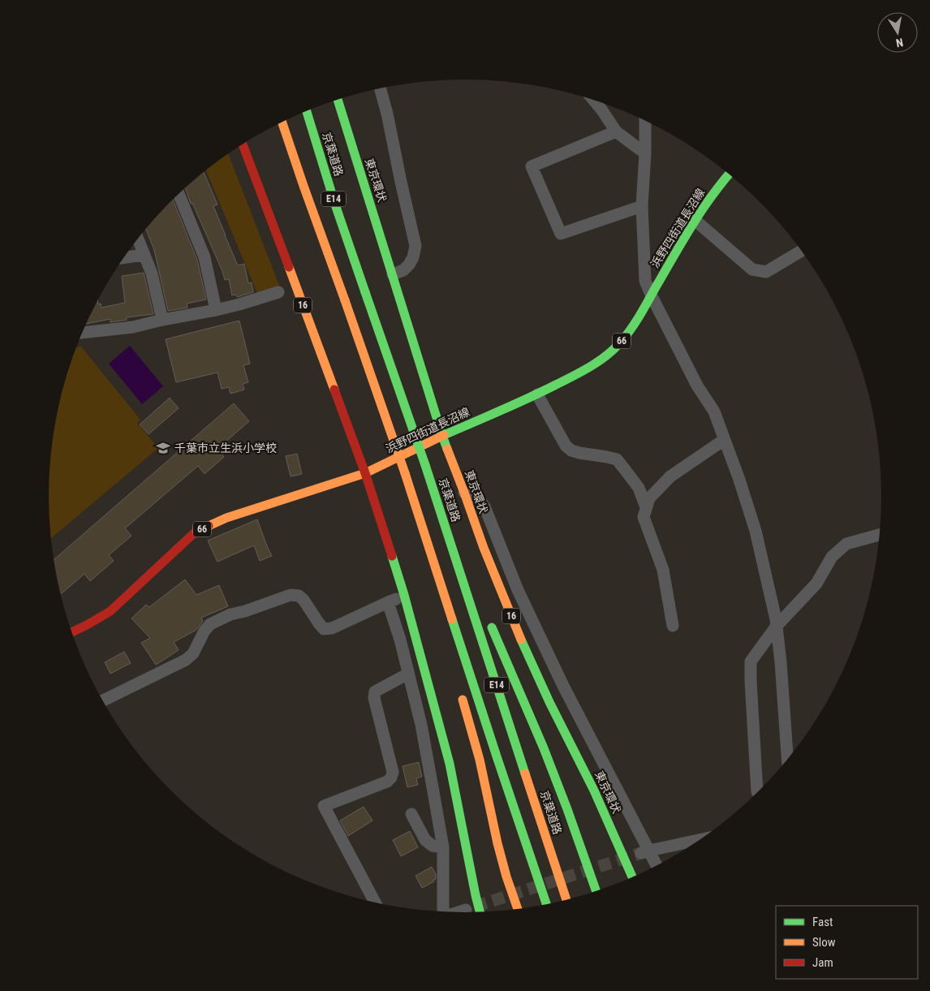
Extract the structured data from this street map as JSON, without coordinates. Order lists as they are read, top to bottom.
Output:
{
  "streets": {
    "main road": [
      "京葉道路",
      "東京環状",
      "E14",
      "浜野四街道長沼線",
      "16",
      "66"
    ]
  },
  "crossings": [
    ["東京環状", "浜野四街道長沼線"],
    ["浜野四街道長沼線", "16"]
  ],
  "places": {
    "school or university": ["千葉市立生浜小学校"]
  },
  "legend": ["Fast", "Slow", "Jam"],
  "north": "bottom"
}
